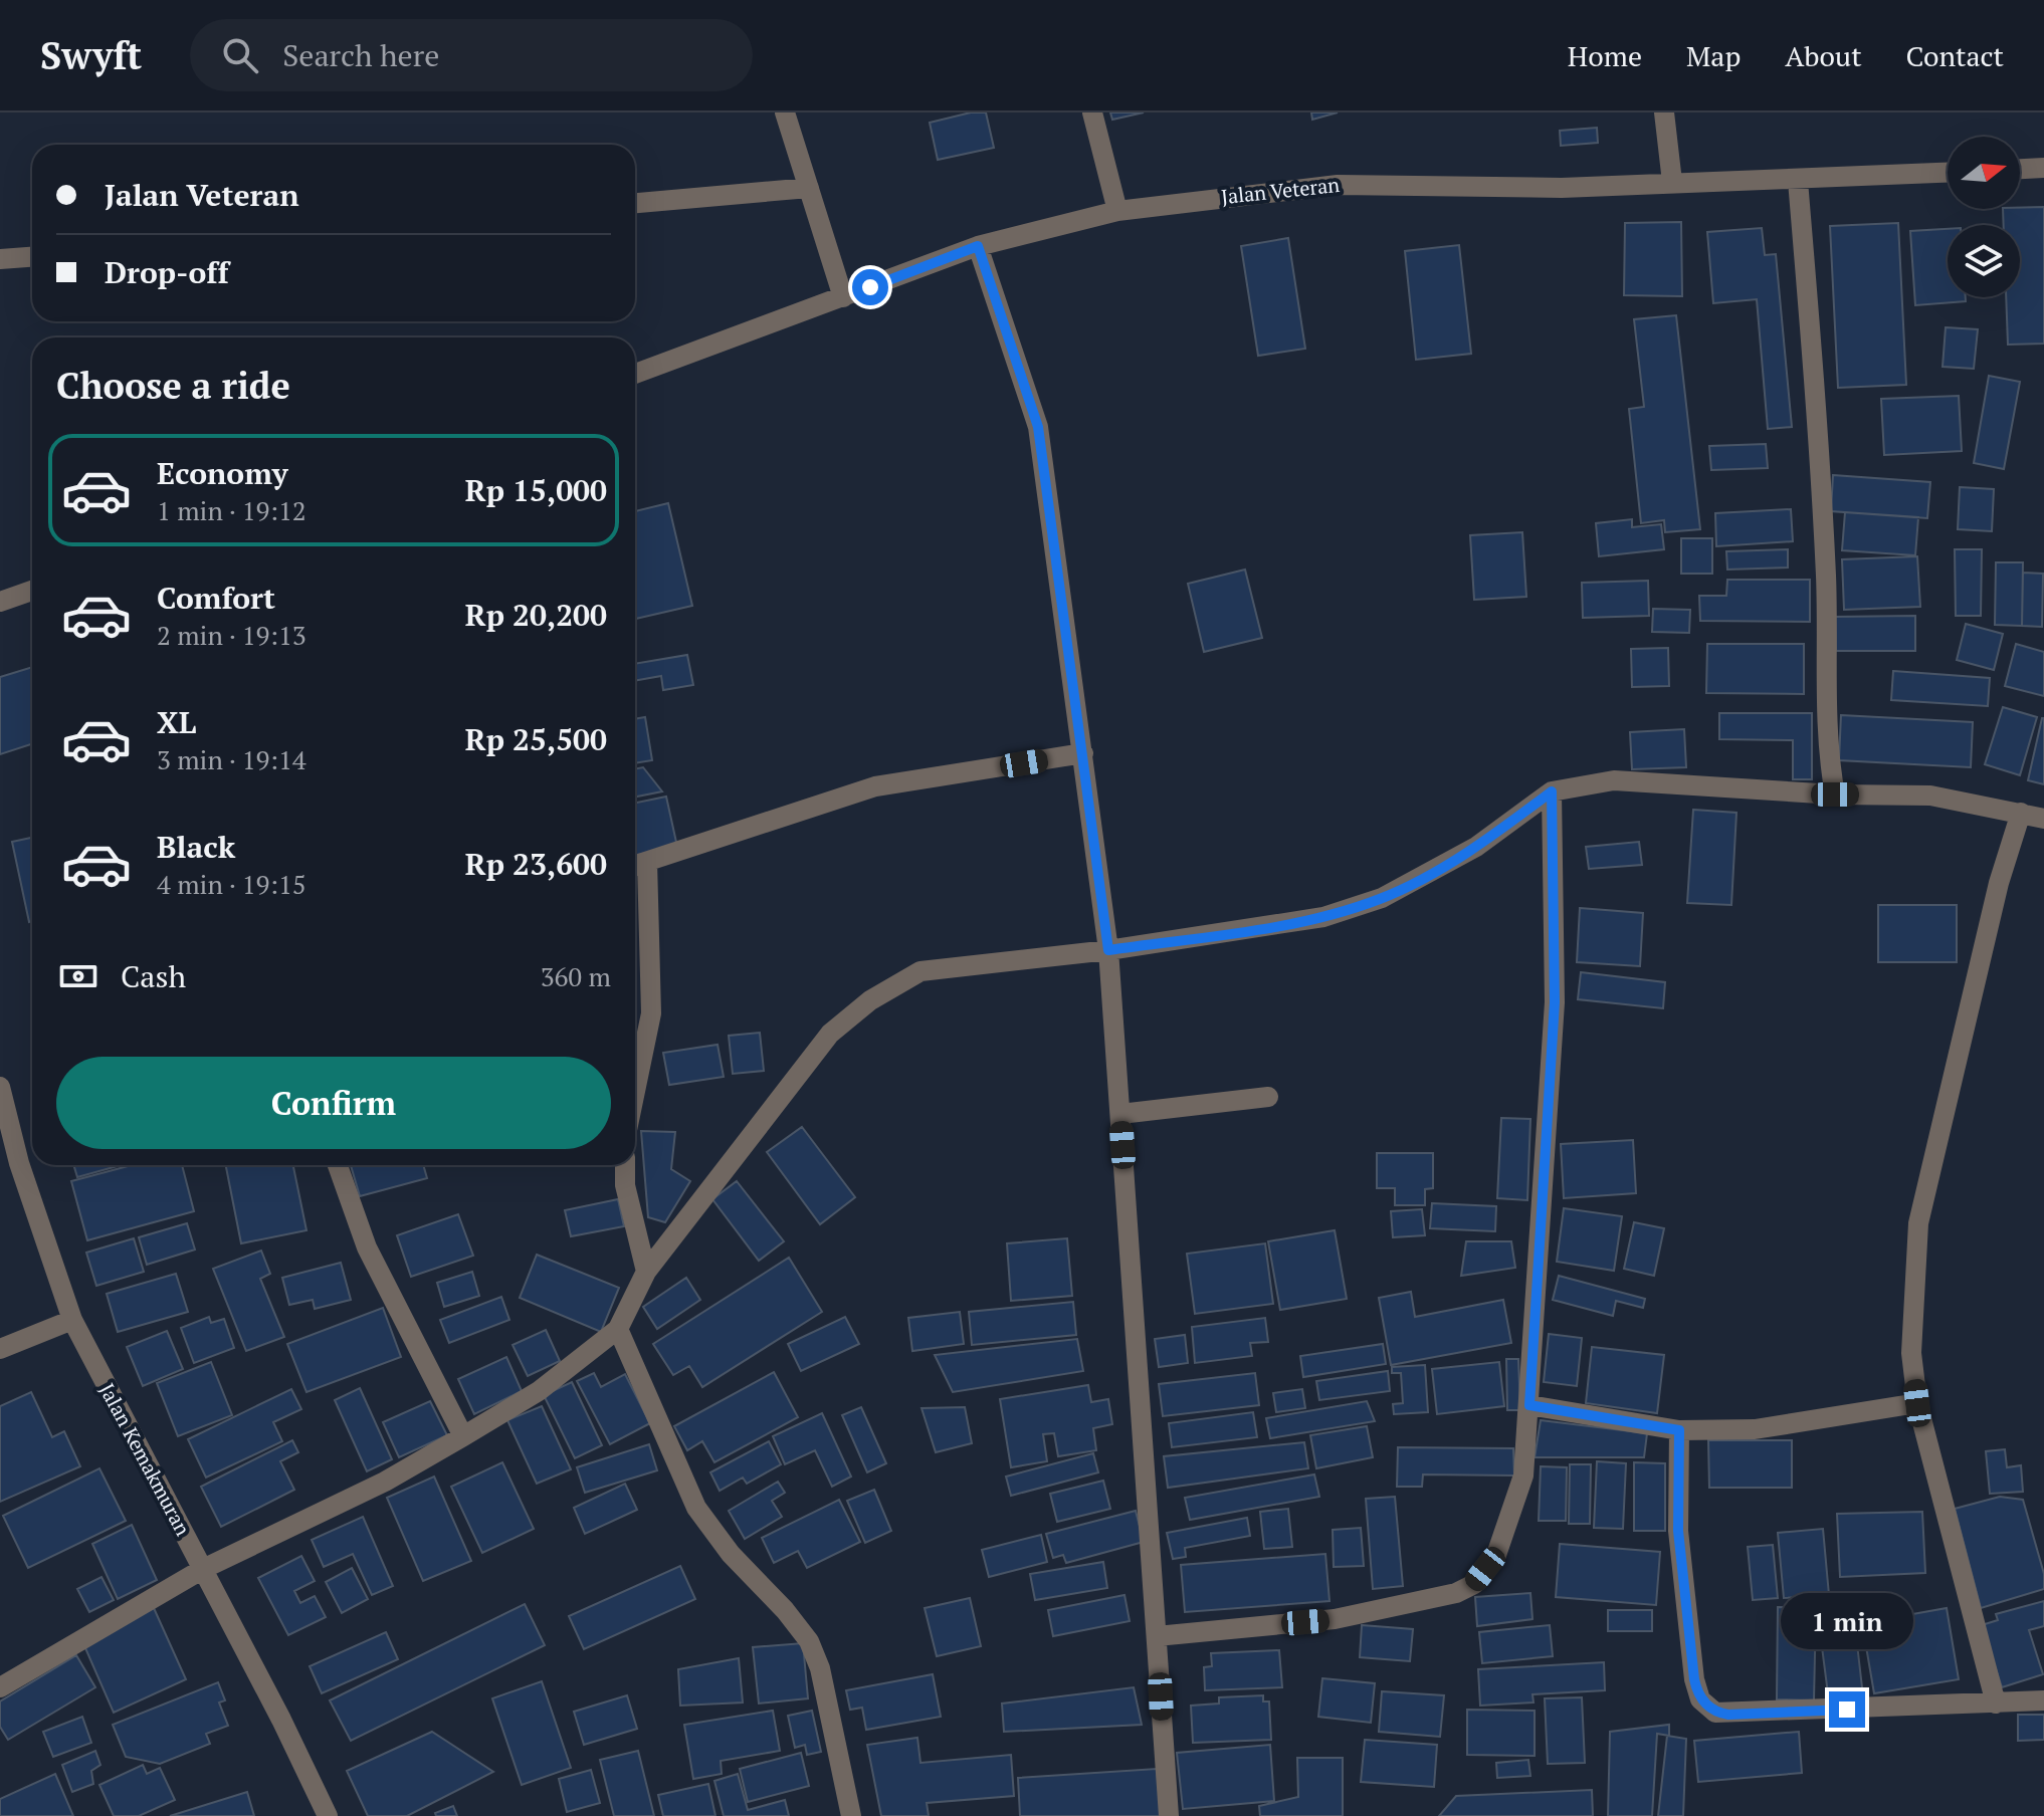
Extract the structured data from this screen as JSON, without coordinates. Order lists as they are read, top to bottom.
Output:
{
  "streets": {
    "street": ["Jalan Veteran", "Jalan Kemakmuran"]
  },
  "north": "right",
  "page": {
    "header": "Swyft",
    "search": "Search here",
    "nav": [
      "Home",
      "Map",
      "About",
      "Contact"
    ],
    "banner": ["Jalan Veteran", "Drop-off"],
    "heading": "Choose a ride",
    "list": [
      {
        "name": "Economy",
        "note": "1 min · 19:12",
        "value": "Rp 15,000"
      },
      {
        "name": "Comfort",
        "note": "2 min · 19:13",
        "value": "Rp 20,200"
      },
      {
        "name": "XL",
        "note": "3 min · 19:14",
        "value": "Rp 25,500"
      },
      {
        "name": "Black",
        "note": "4 min · 19:15",
        "value": "Rp 23,600"
      }
    ],
    "pay": ["Cash", "360 m"],
    "buttons": "Confirm",
    "bubble": "1 min"
  }
}
